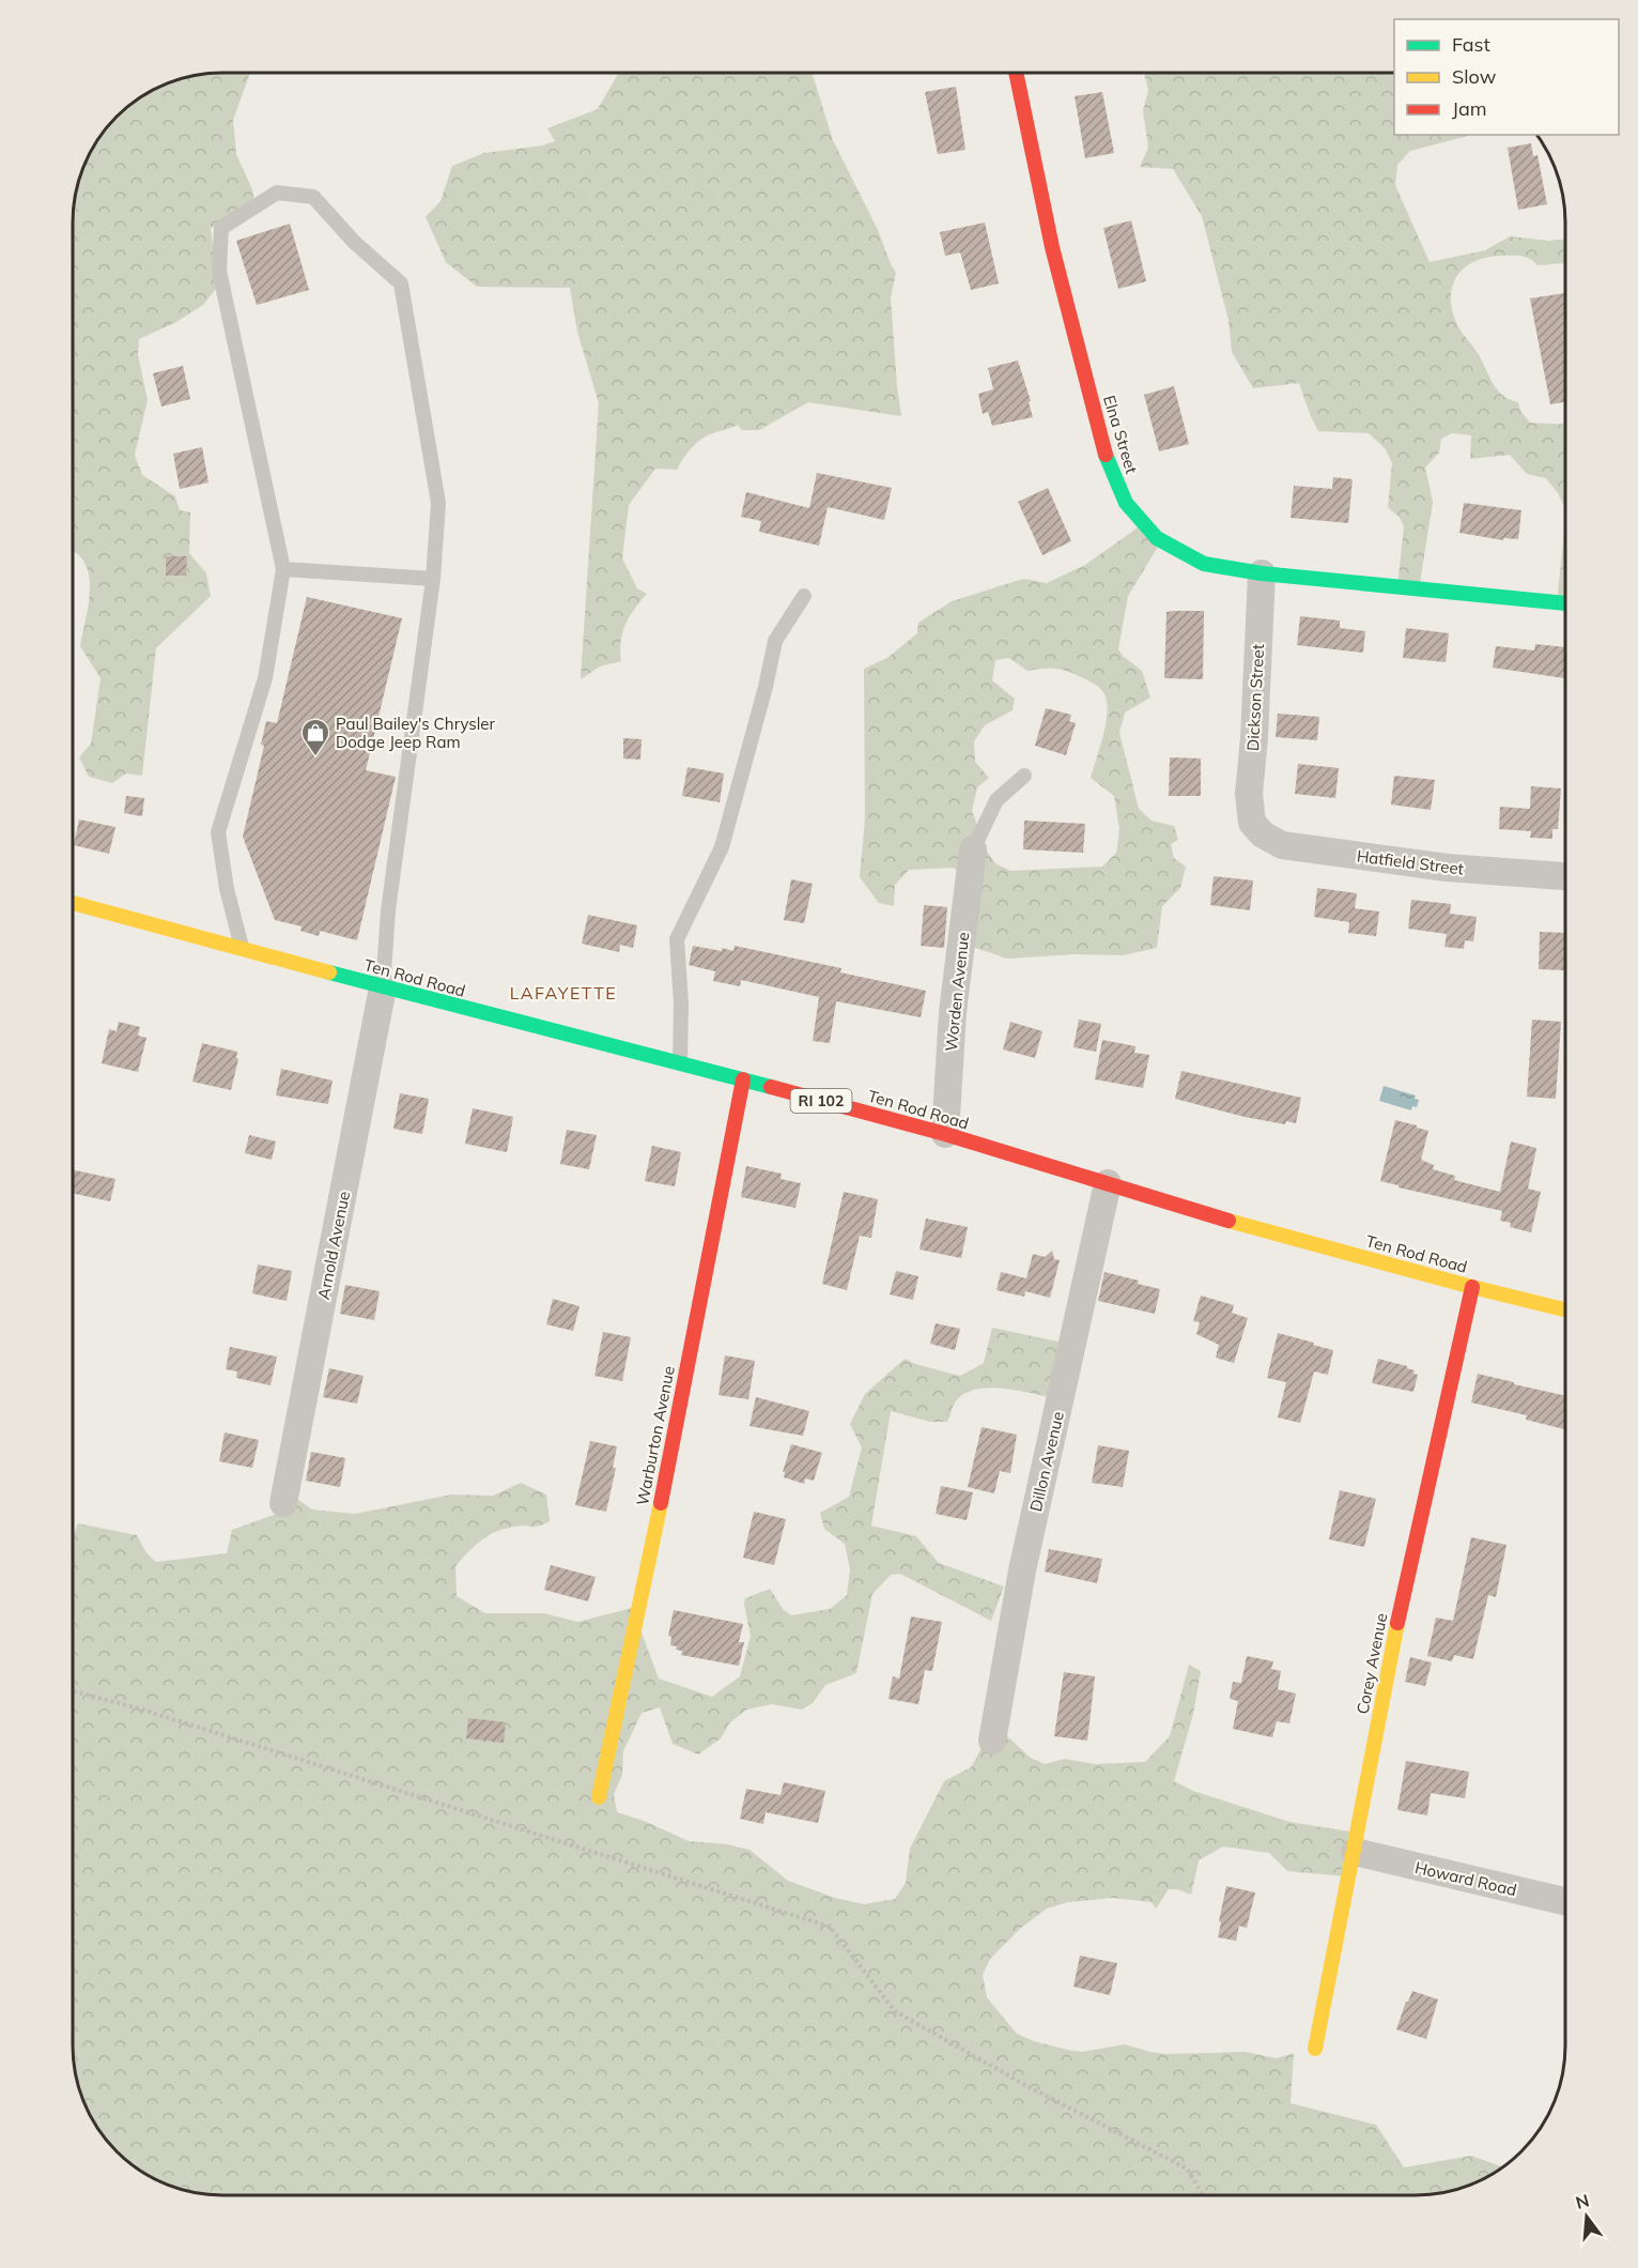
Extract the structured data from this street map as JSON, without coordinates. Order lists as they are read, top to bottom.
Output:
{
  "streets": {
    "street": [
      "Elna Street",
      "Dickson Street",
      "Hatfield Street",
      "Ten Rod Road",
      "Worden Avenue",
      "RI 102",
      "Arnold Avenue",
      "Warburton Avenue",
      "Dillon Avenue",
      "Corey Avenue",
      "Howard Road"
    ]
  },
  "crossings": [
    ["Elna Street", "Dickson Street"],
    ["Dickson Street", "Hatfield Street"],
    ["Ten Rod Road", "Worden Avenue"],
    ["Ten Rod Road", "Arnold Avenue"],
    ["Ten Rod Road", "Warburton Avenue"],
    ["Ten Rod Road", "Dillon Avenue"],
    ["Ten Rod Road", "Corey Avenue"],
    ["Corey Avenue", "Howard Road"]
  ],
  "districts": ["LAFAYETTE"],
  "places": {
    "shop": ["Paul Bailey's Chrysler Dodge Jeep Ram"]
  },
  "legend": ["Fast", "Slow", "Jam"],
  "north": "top"
}
